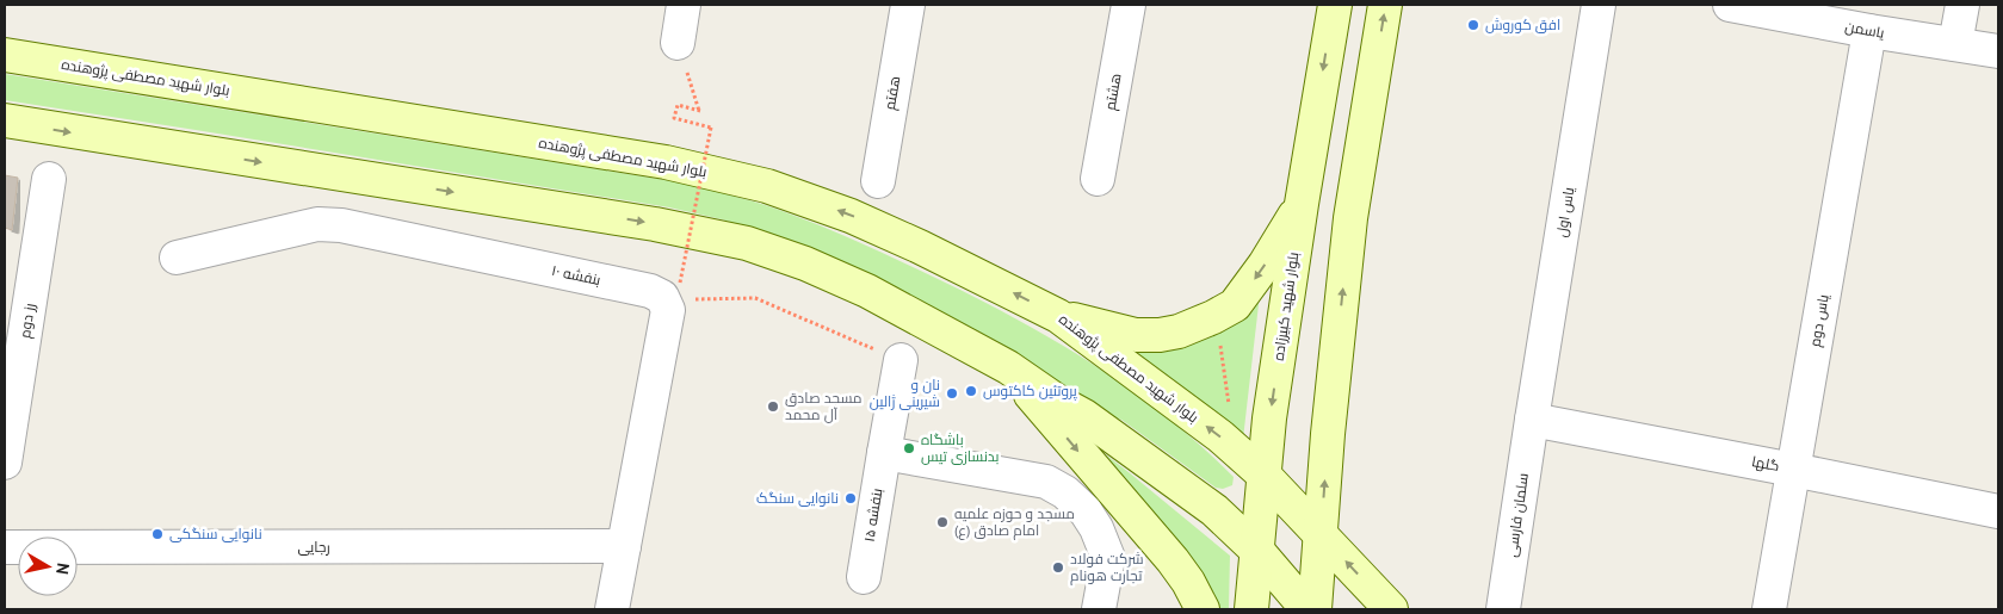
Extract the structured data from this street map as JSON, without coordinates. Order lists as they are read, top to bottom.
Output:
{
  "streets": {
    "main road": ["بلوار شهید مصطفی پژوهنده", "بلوار شهید کبیرزاده"],
    "street": [
      "یاسمن",
      "هشتم",
      "هفتم",
      "یاس اول",
      "بنفشه ۱۰",
      "رز دوم",
      "یاس دوم",
      "گلها",
      "بنفشه ۱۵",
      "سلمان فارسی",
      "رجایی"
    ]
  },
  "crossings": [
    ["یاسمن", "یاس دوم"],
    ["بلوار شهید مصطفی پژوهنده", "بلوار شهید کبیرزاده"],
    ["یاس اول", "گلها"],
    ["یاس اول", "سلمان فارسی"],
    ["بنفشه ۱۰", "رجایی"],
    ["یاس دوم", "گلها"],
    ["گلها", "سلمان فارسی"]
  ],
  "places": [
    "افق کوروش",
    "پروتئین کاکتوس",
    "نان و شیرینی ژالین",
    "مسجد صادق آل محمد",
    "باشگاه بدنسازی تیس",
    "نانوایی سنگک",
    "مسجد و حوزه علمیه امام صادق (ع)",
    "نانوایی سنگکی",
    "شرکت فولاد تجارت هونام"
  ],
  "north": "right"
}
